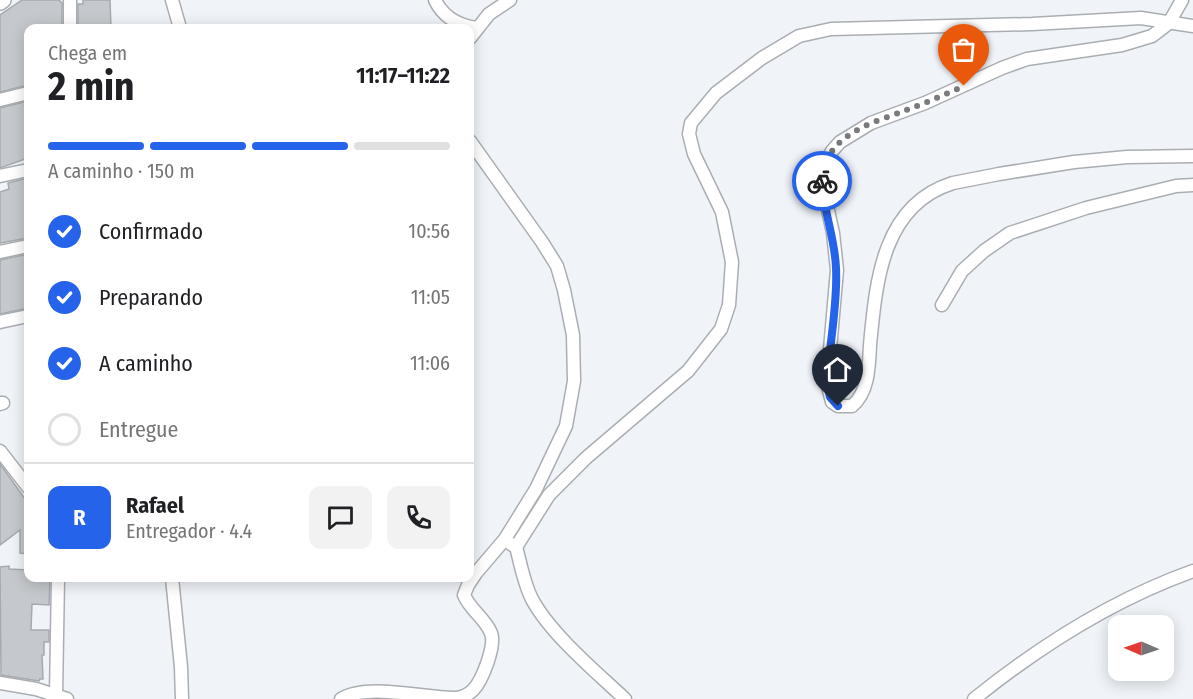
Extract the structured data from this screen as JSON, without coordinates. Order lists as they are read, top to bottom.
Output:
{
  "north": "left",
  "page": {
    "heading": ["2 min", "Chega em", "11:17–11:22"],
    "panel": ["Rafael", "Entregador · 4.4"],
    "bar": "A caminho · 150 m",
    "list": [
      ["Confirmado", "10:56"],
      ["Preparando", "11:05"],
      ["A caminho", "11:06"],
      "Entregue"
    ],
    "round": "R"
  }
}
